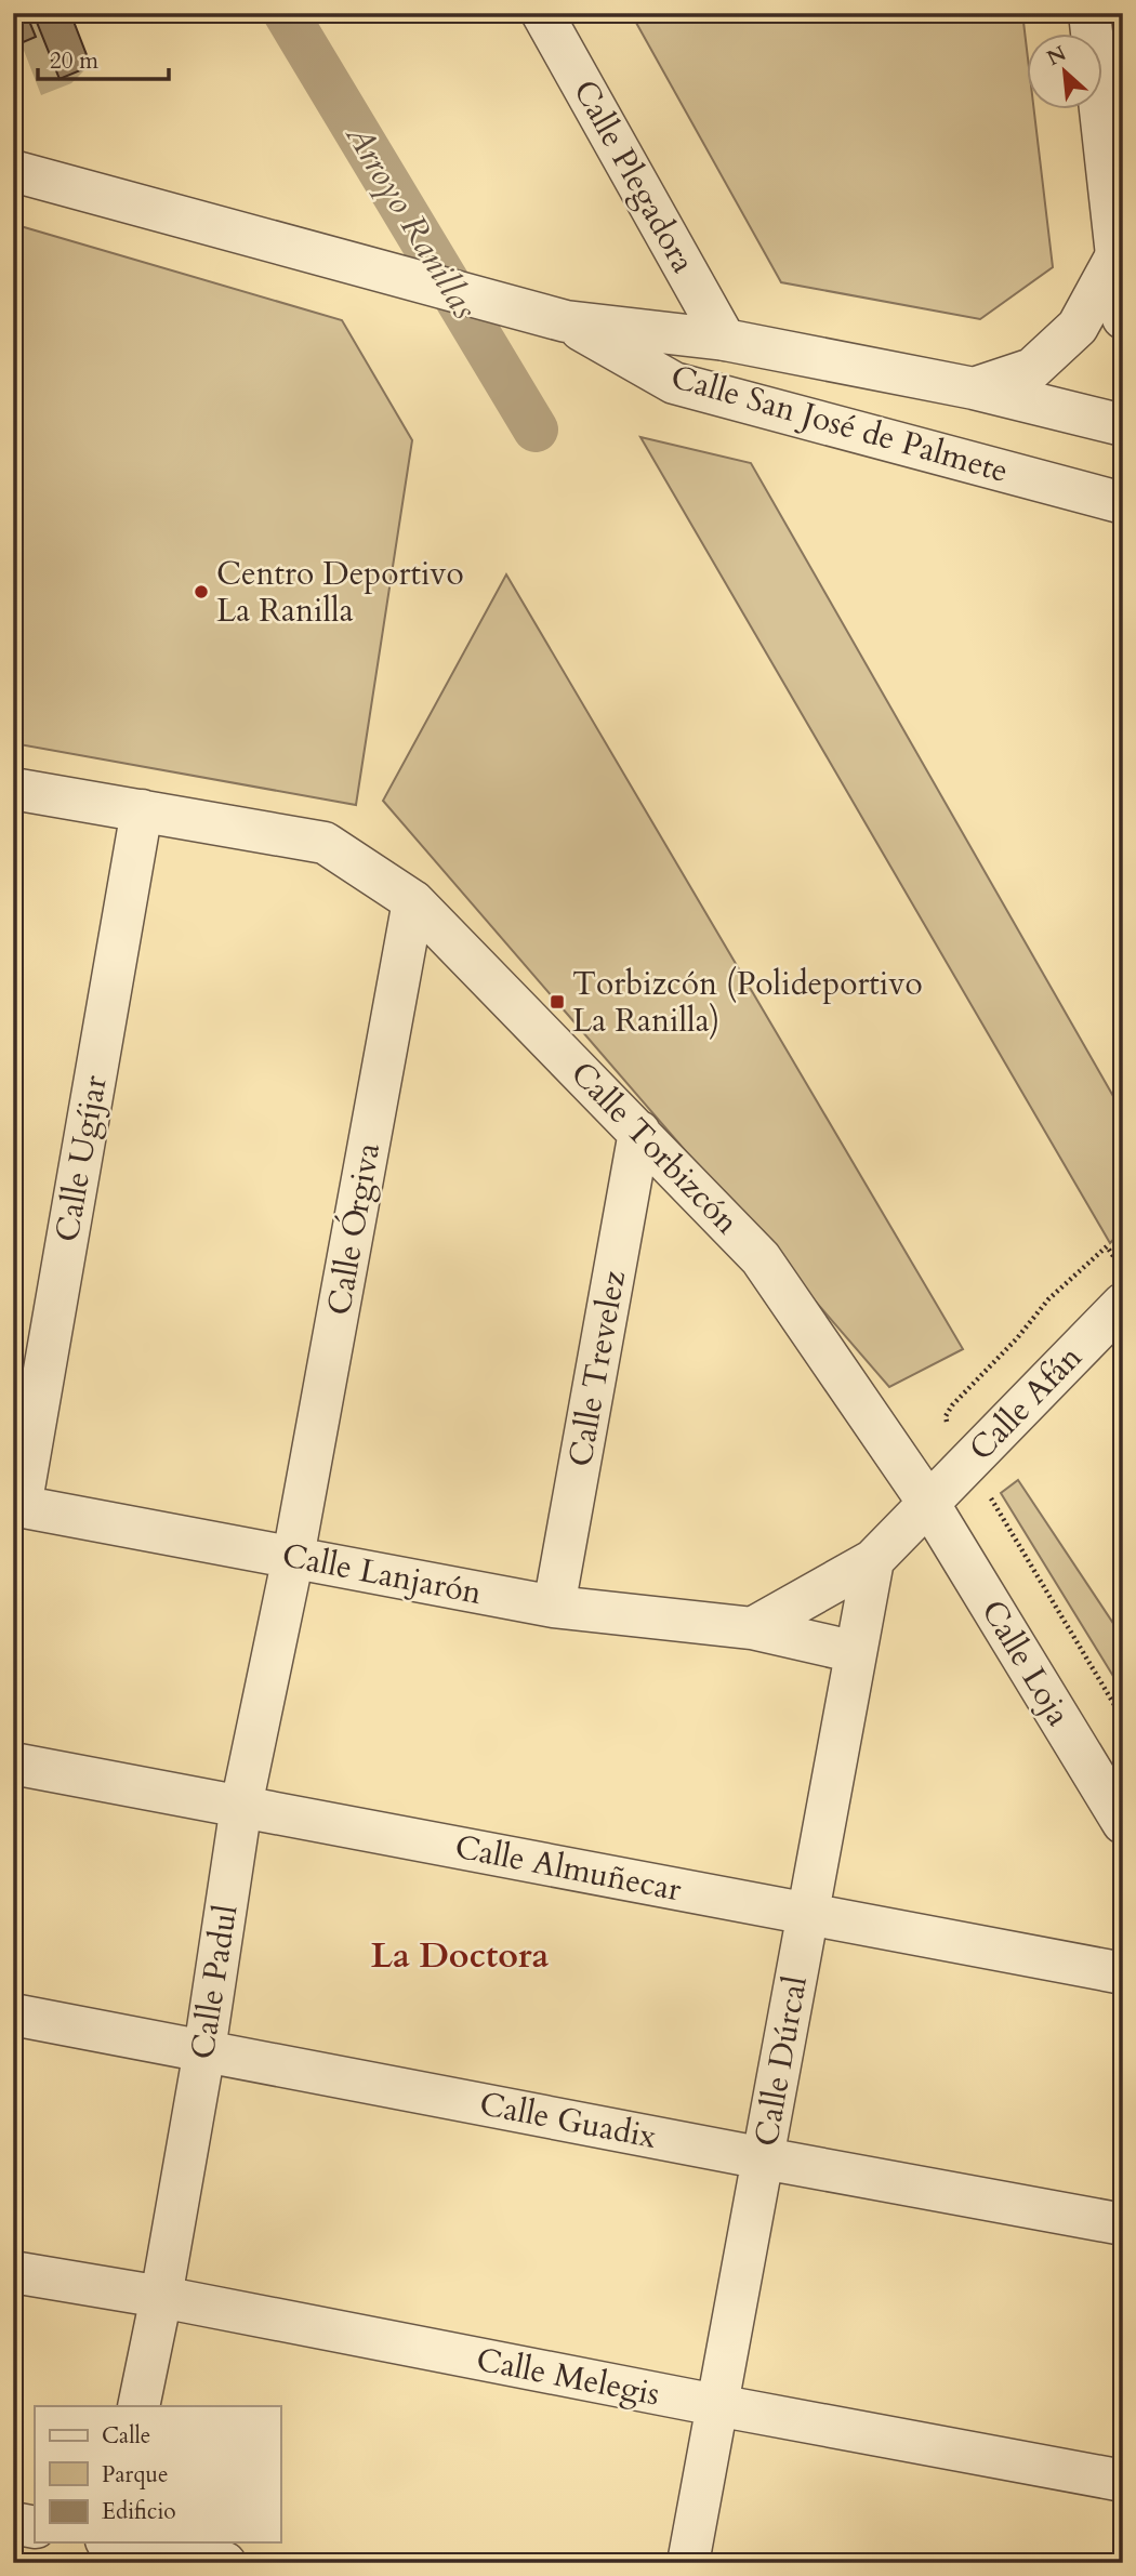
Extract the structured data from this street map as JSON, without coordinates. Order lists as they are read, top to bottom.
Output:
{
  "streets": {
    "street": [
      "Calle Plegadora",
      "Calle San José de Palmete",
      "Calle Torbizcón",
      "Calle Ugíjar",
      "Calle Órgiva",
      "Calle Trevelez",
      "Calle Afán",
      "Calle Lanjarón",
      "Calle Loja",
      "Calle Almuñecar",
      "Calle Padul",
      "Calle Dúrcal",
      "Calle Guadix",
      "Calle Melegis"
    ]
  },
  "crossings": [
    ["Calle Plegadora", "Calle San José de Palmete"],
    ["Calle Torbizcón", "Calle Ugíjar"],
    ["Calle Torbizcón", "Calle Órgiva"],
    ["Calle Torbizcón", "Calle Trevelez"],
    ["Calle Torbizcón", "Calle Afán"],
    ["Calle Torbizcón", "Calle Loja"],
    ["Calle Ugíjar", "Calle Lanjarón"],
    ["Calle Órgiva", "Calle Lanjarón"],
    ["Calle Órgiva", "Calle Padul"],
    ["Calle Trevelez", "Calle Lanjarón"],
    ["Calle Afán", "Calle Loja"],
    ["Calle Lanjarón", "Calle Padul"],
    ["Calle Lanjarón", "Calle Dúrcal"],
    ["Calle Almuñecar", "Calle Padul"],
    ["Calle Almuñecar", "Calle Dúrcal"],
    ["Calle Padul", "Calle Guadix"],
    ["Calle Padul", "Calle Melegis"],
    ["Calle Dúrcal", "Calle Guadix"],
    ["Calle Dúrcal", "Calle Melegis"]
  ],
  "districts": ["La Doctora"],
  "water": ["Arroyo Ranillas"],
  "places": {
    "other": ["Centro Deportivo La Ranilla"],
    "transit": ["Torbizcón (Polideportivo La Ranilla)"]
  },
  "legend": ["Calle", "Parque", "Edificio"],
  "scale_bar": "20 m",
  "north": "top left"
}
